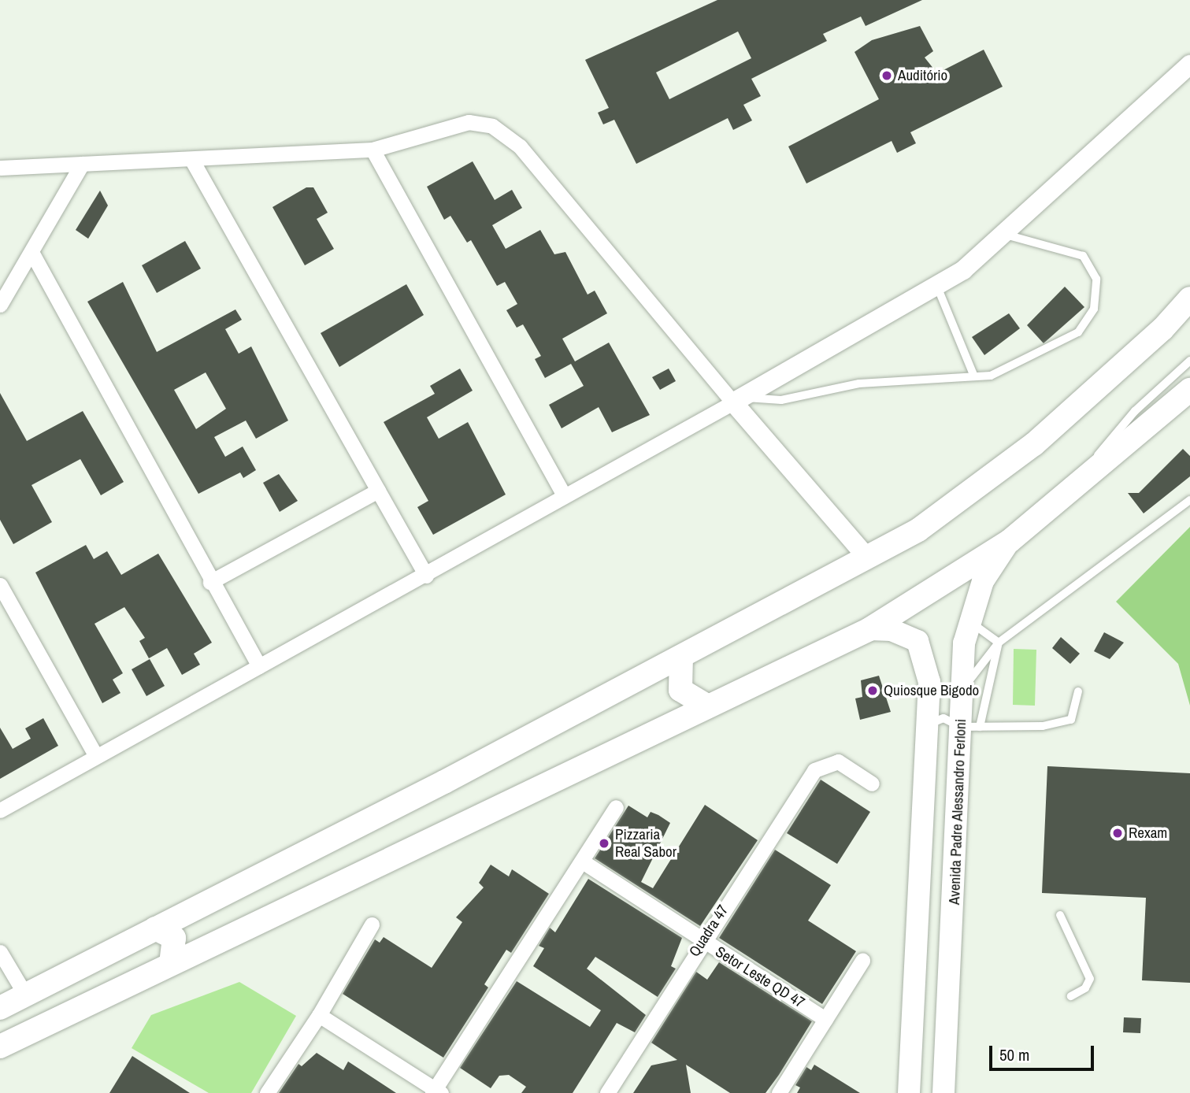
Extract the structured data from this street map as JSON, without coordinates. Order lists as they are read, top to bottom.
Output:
{
  "streets": {
    "main road": ["Avenida Padre Alessandro Ferloni"],
    "street": ["Quadra 47", "Setor Leste QD 47"]
  },
  "crossings": [
    ["Quadra 47", "Setor Leste QD 47"]
  ],
  "places": [
    "Auditório",
    "Quiosque Bigodo",
    "Rexam",
    "Pizzaria Real Sabor"
  ],
  "scale_bar": "50 m"
}
